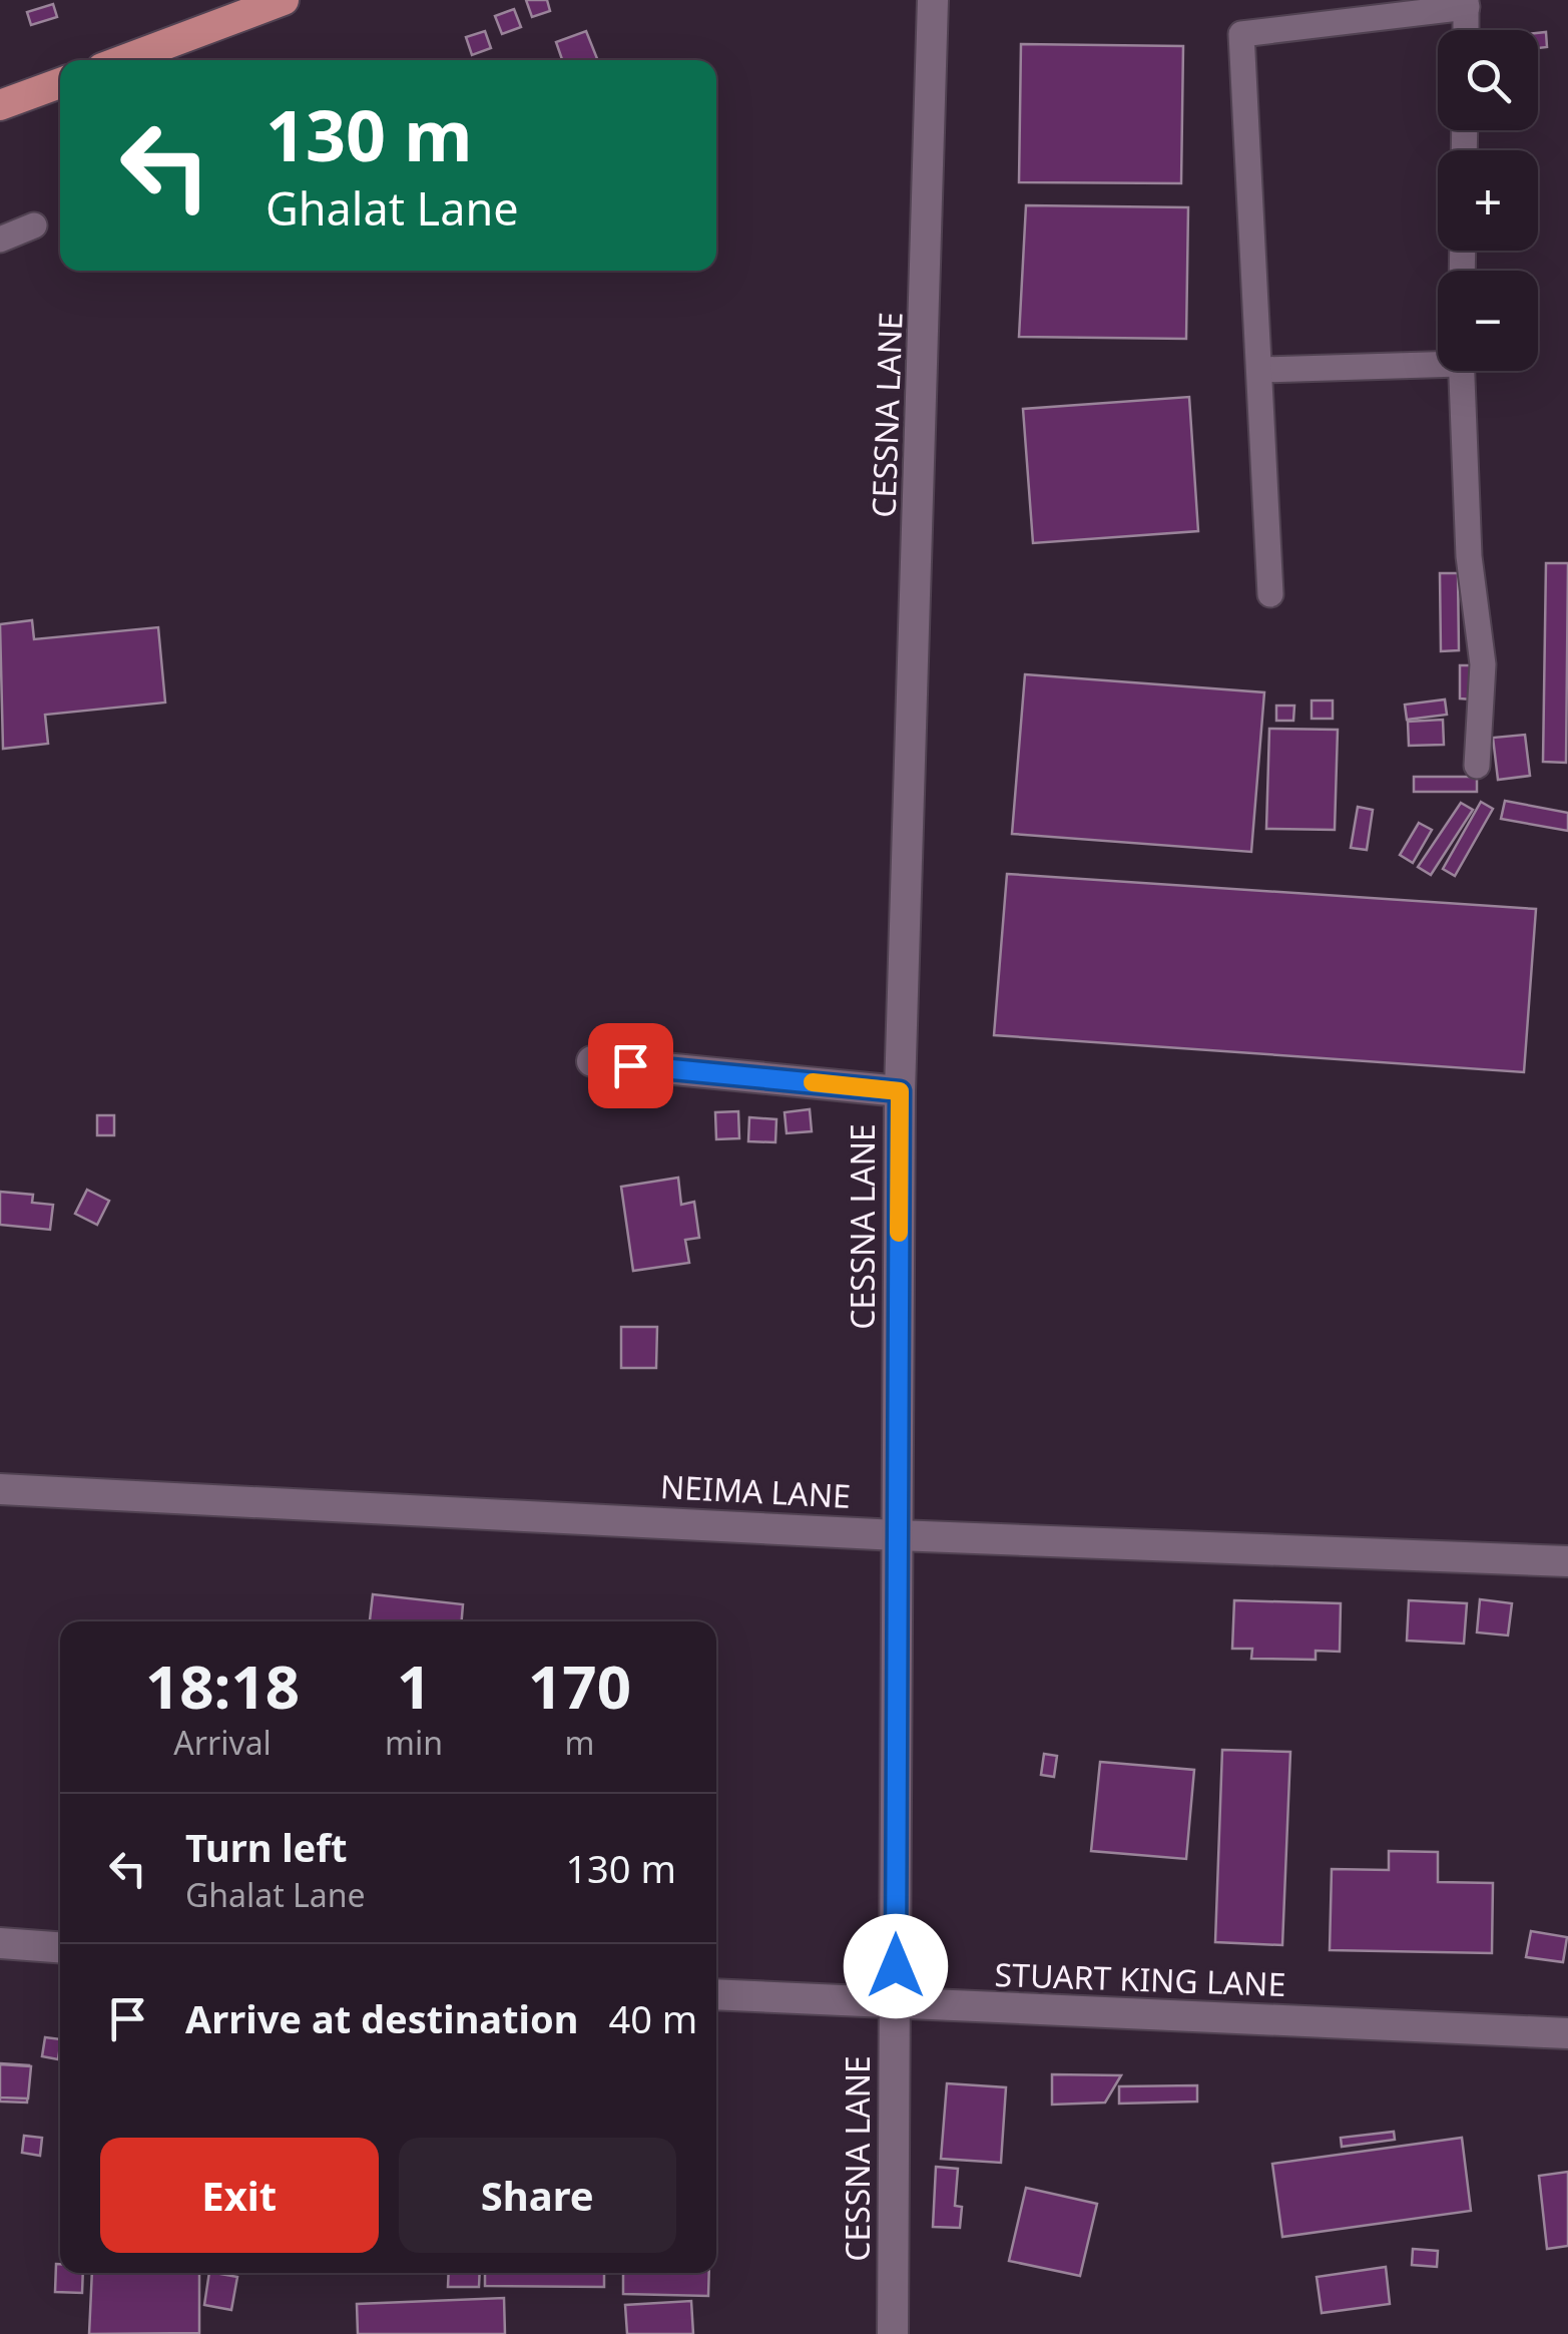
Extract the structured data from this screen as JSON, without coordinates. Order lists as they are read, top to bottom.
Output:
{
  "streets": {
    "street": ["CESSNA LANE", "NEIMA LANE", "STUART KING LANE"]
  },
  "crossings": [
    ["CESSNA LANE", "NEIMA LANE"],
    ["CESSNA LANE", "STUART KING LANE"]
  ],
  "page": {
    "map_buttons": ["+", "−"],
    "turn": ["130 m", "Ghalat Lane"],
    "eta": [
      "18:18",
      "Arrival",
      "1",
      "min",
      "170",
      "m"
    ],
    "list": [
      {
        "name": "Turn left",
        "note": "Ghalat Lane",
        "value": "130 m"
      },
      {
        "name": "Arrive at destination",
        "value": "40 m"
      }
    ],
    "buttons": ["Exit", "Share"]
  }
}
